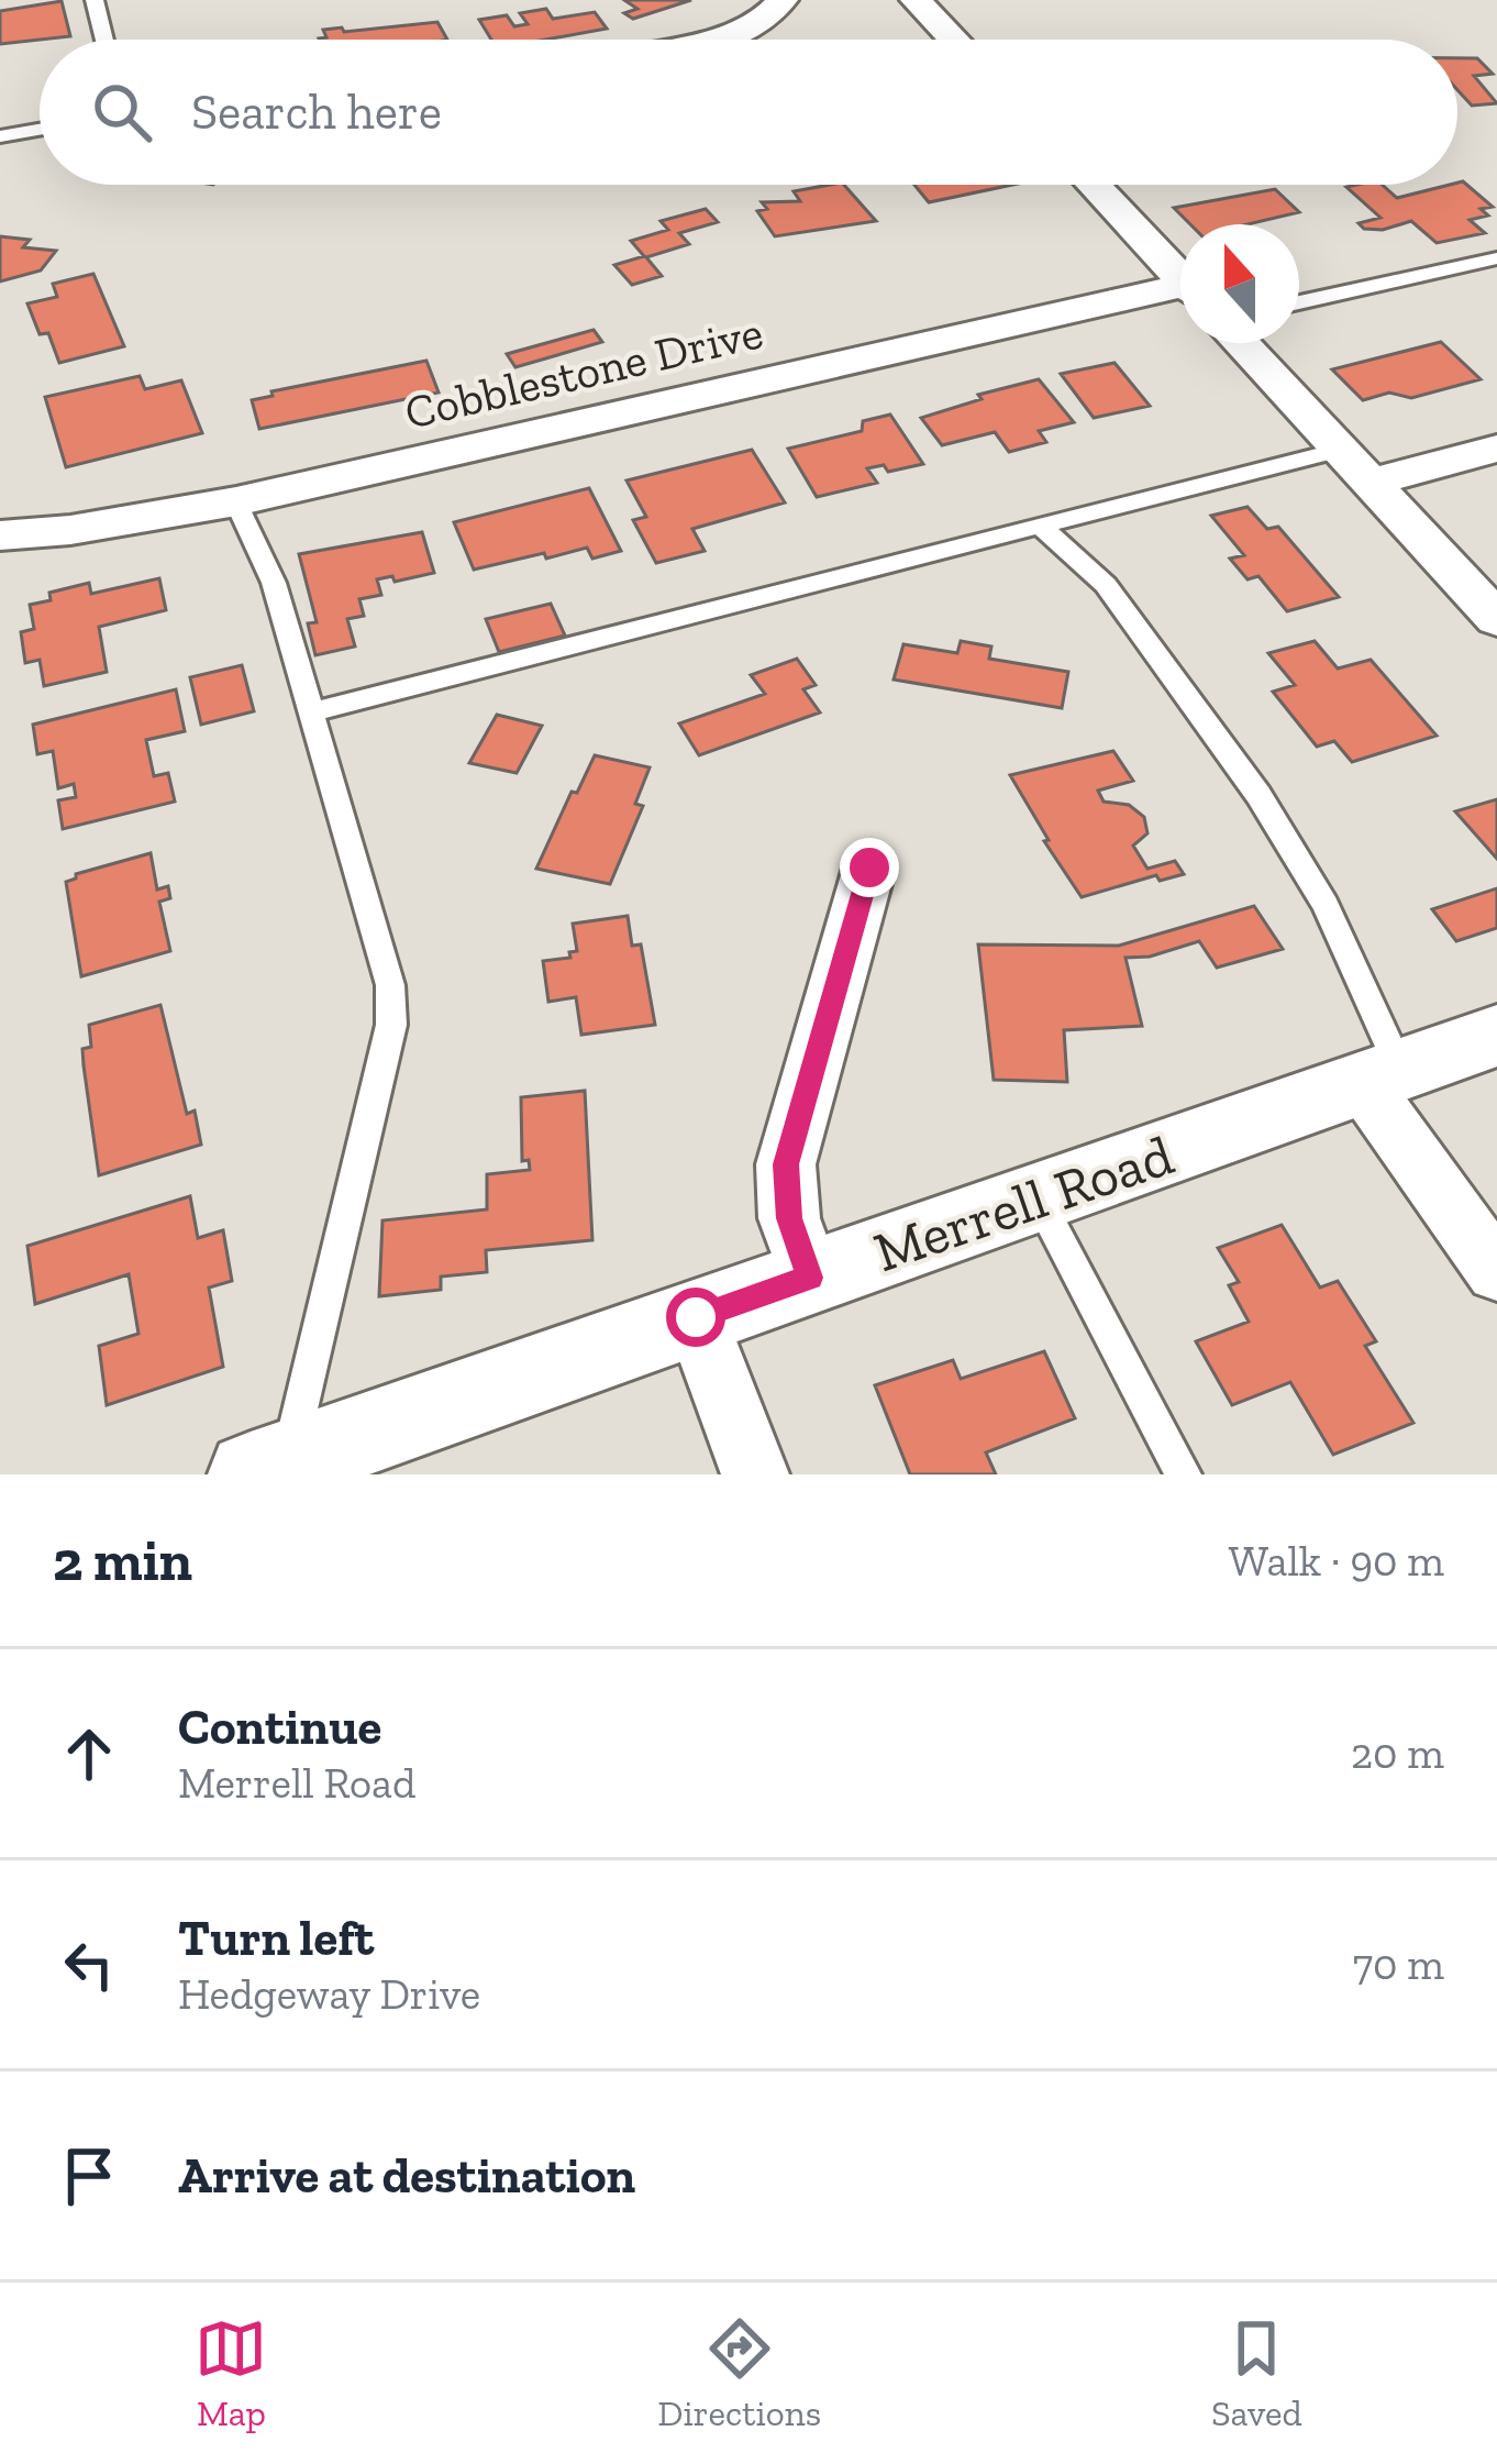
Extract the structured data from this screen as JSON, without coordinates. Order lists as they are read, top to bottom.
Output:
{
  "streets": {
    "street": ["Cobblestone Drive", "Merrell Road"]
  },
  "north": "top",
  "page": {
    "search": "Search here",
    "heading": ["2 min", "Walk · 90 m"],
    "list": [
      ["Continue", "Merrell Road", "20 m"],
      ["Turn left", "Hedgeway Drive", "70 m"],
      "Arrive at destination"
    ],
    "nav": ["Map", "Directions", "Saved"]
  }
}
